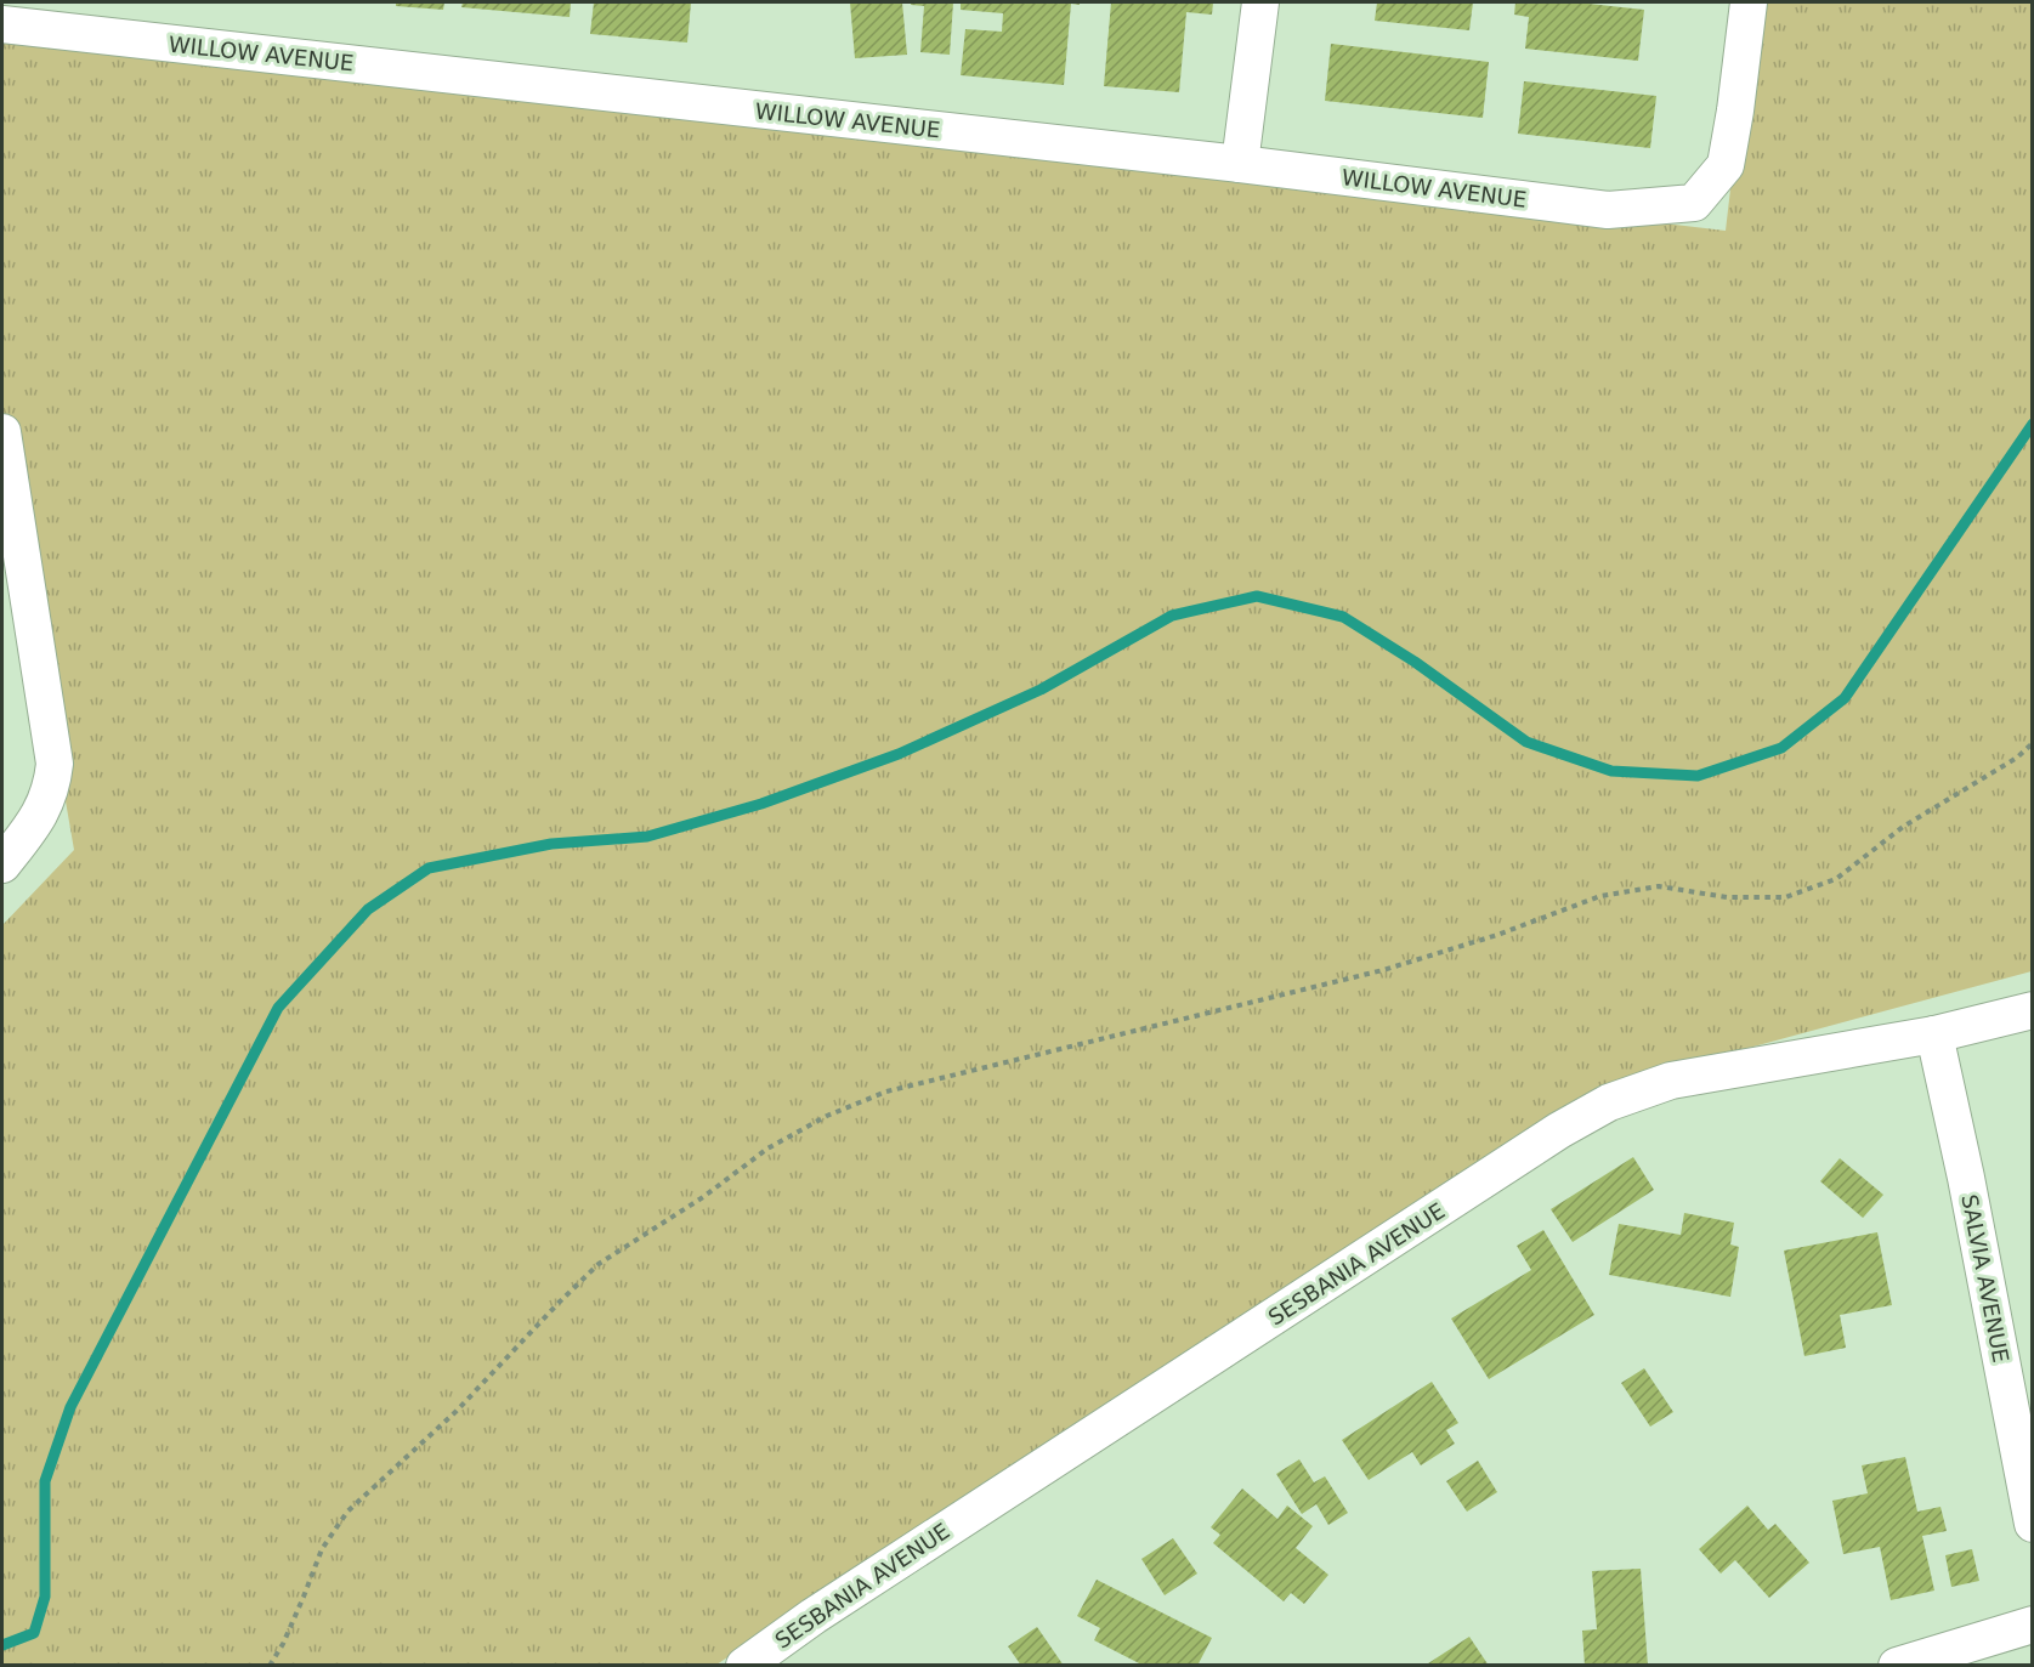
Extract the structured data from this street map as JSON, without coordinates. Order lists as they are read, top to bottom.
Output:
{
  "streets": {
    "street": ["WILLOW AVENUE", "SESBANIA AVENUE", "SALVIA AVENUE"]
  },
  "crossings": [
    ["SESBANIA AVENUE", "SALVIA AVENUE"]
  ]
}
